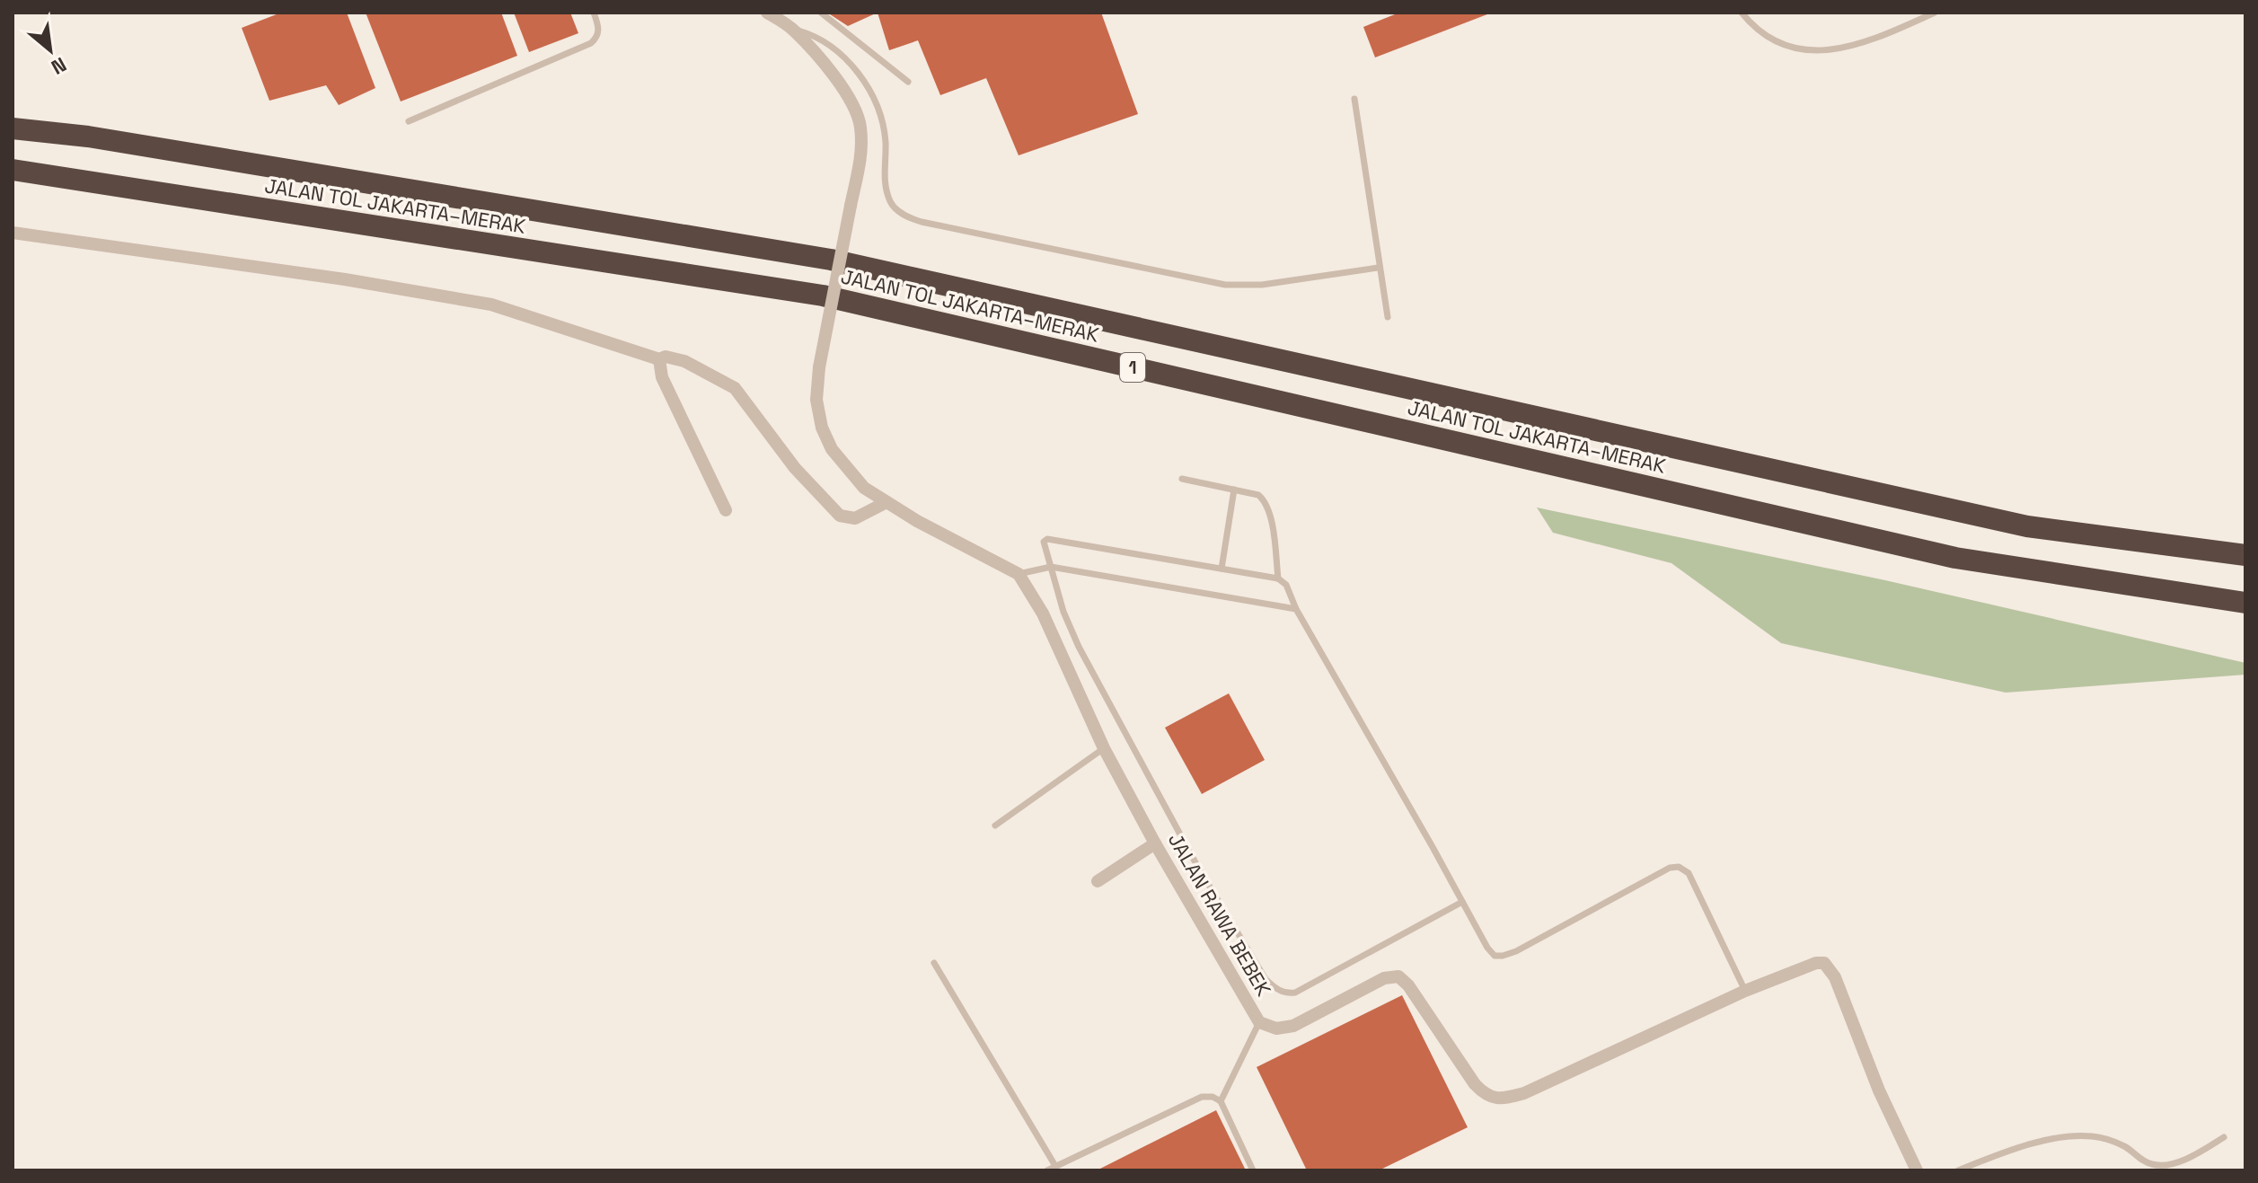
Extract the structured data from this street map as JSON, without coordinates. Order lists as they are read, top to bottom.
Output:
{
  "streets": {
    "highway": ["JALAN TOL JAKARTA–MERAK", "1"],
    "street": ["JALAN RAWA BEBEK"]
  },
  "north": "bottom right"
}
